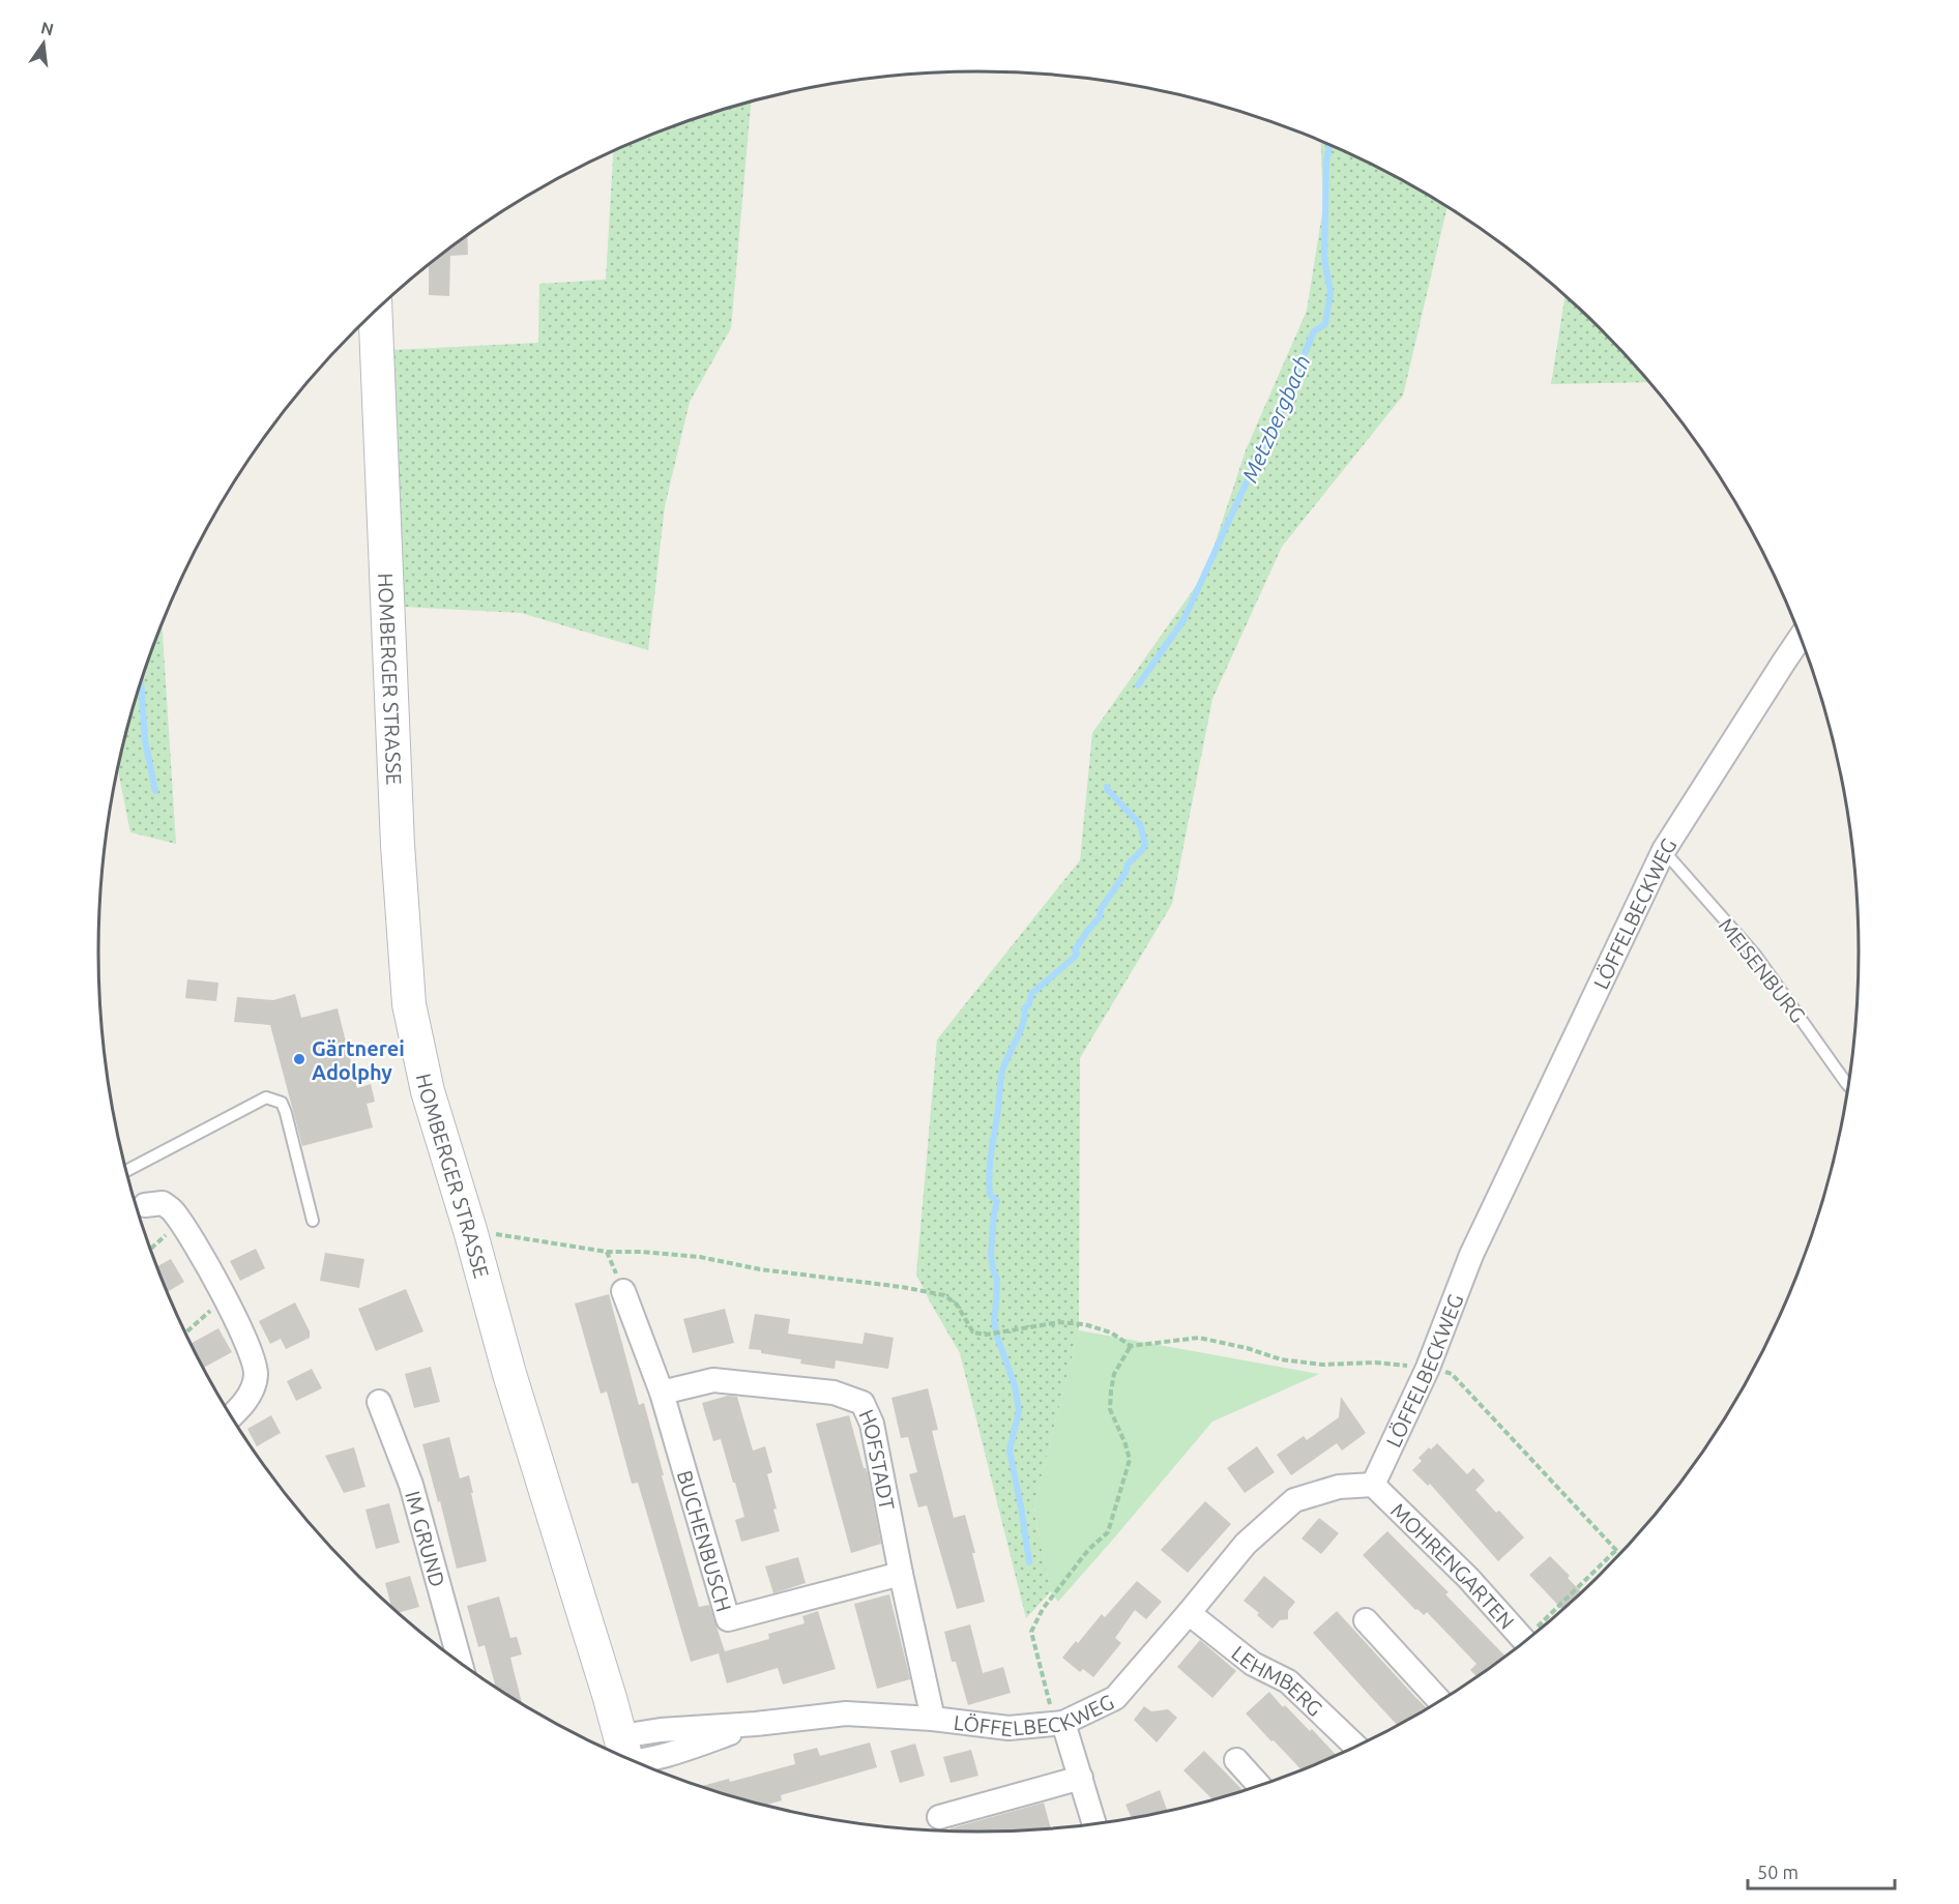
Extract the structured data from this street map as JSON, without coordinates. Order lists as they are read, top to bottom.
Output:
{
  "streets": {
    "main road": ["HOMBERGER STRASSE"],
    "street": [
      "LÖFFELBECKWEG",
      "HOFSTADT",
      "IM GRUND",
      "BUCHENBUSCH",
      "MOHRENGARTEN",
      "LEHMBERG"
    ],
    "lane": ["MEISENBURG"]
  },
  "crossings": [
    ["LÖFFELBECKWEG", "MEISENBURG"],
    ["LÖFFELBECKWEG", "HOFSTADT"],
    ["LÖFFELBECKWEG", "MOHRENGARTEN"],
    ["LÖFFELBECKWEG", "LEHMBERG"],
    ["HOFSTADT", "BUCHENBUSCH"]
  ],
  "water": ["Metzbergbach"],
  "places": ["Gärtnerei Adolphy"],
  "scale_bar": "50 m",
  "north": "top"
}
